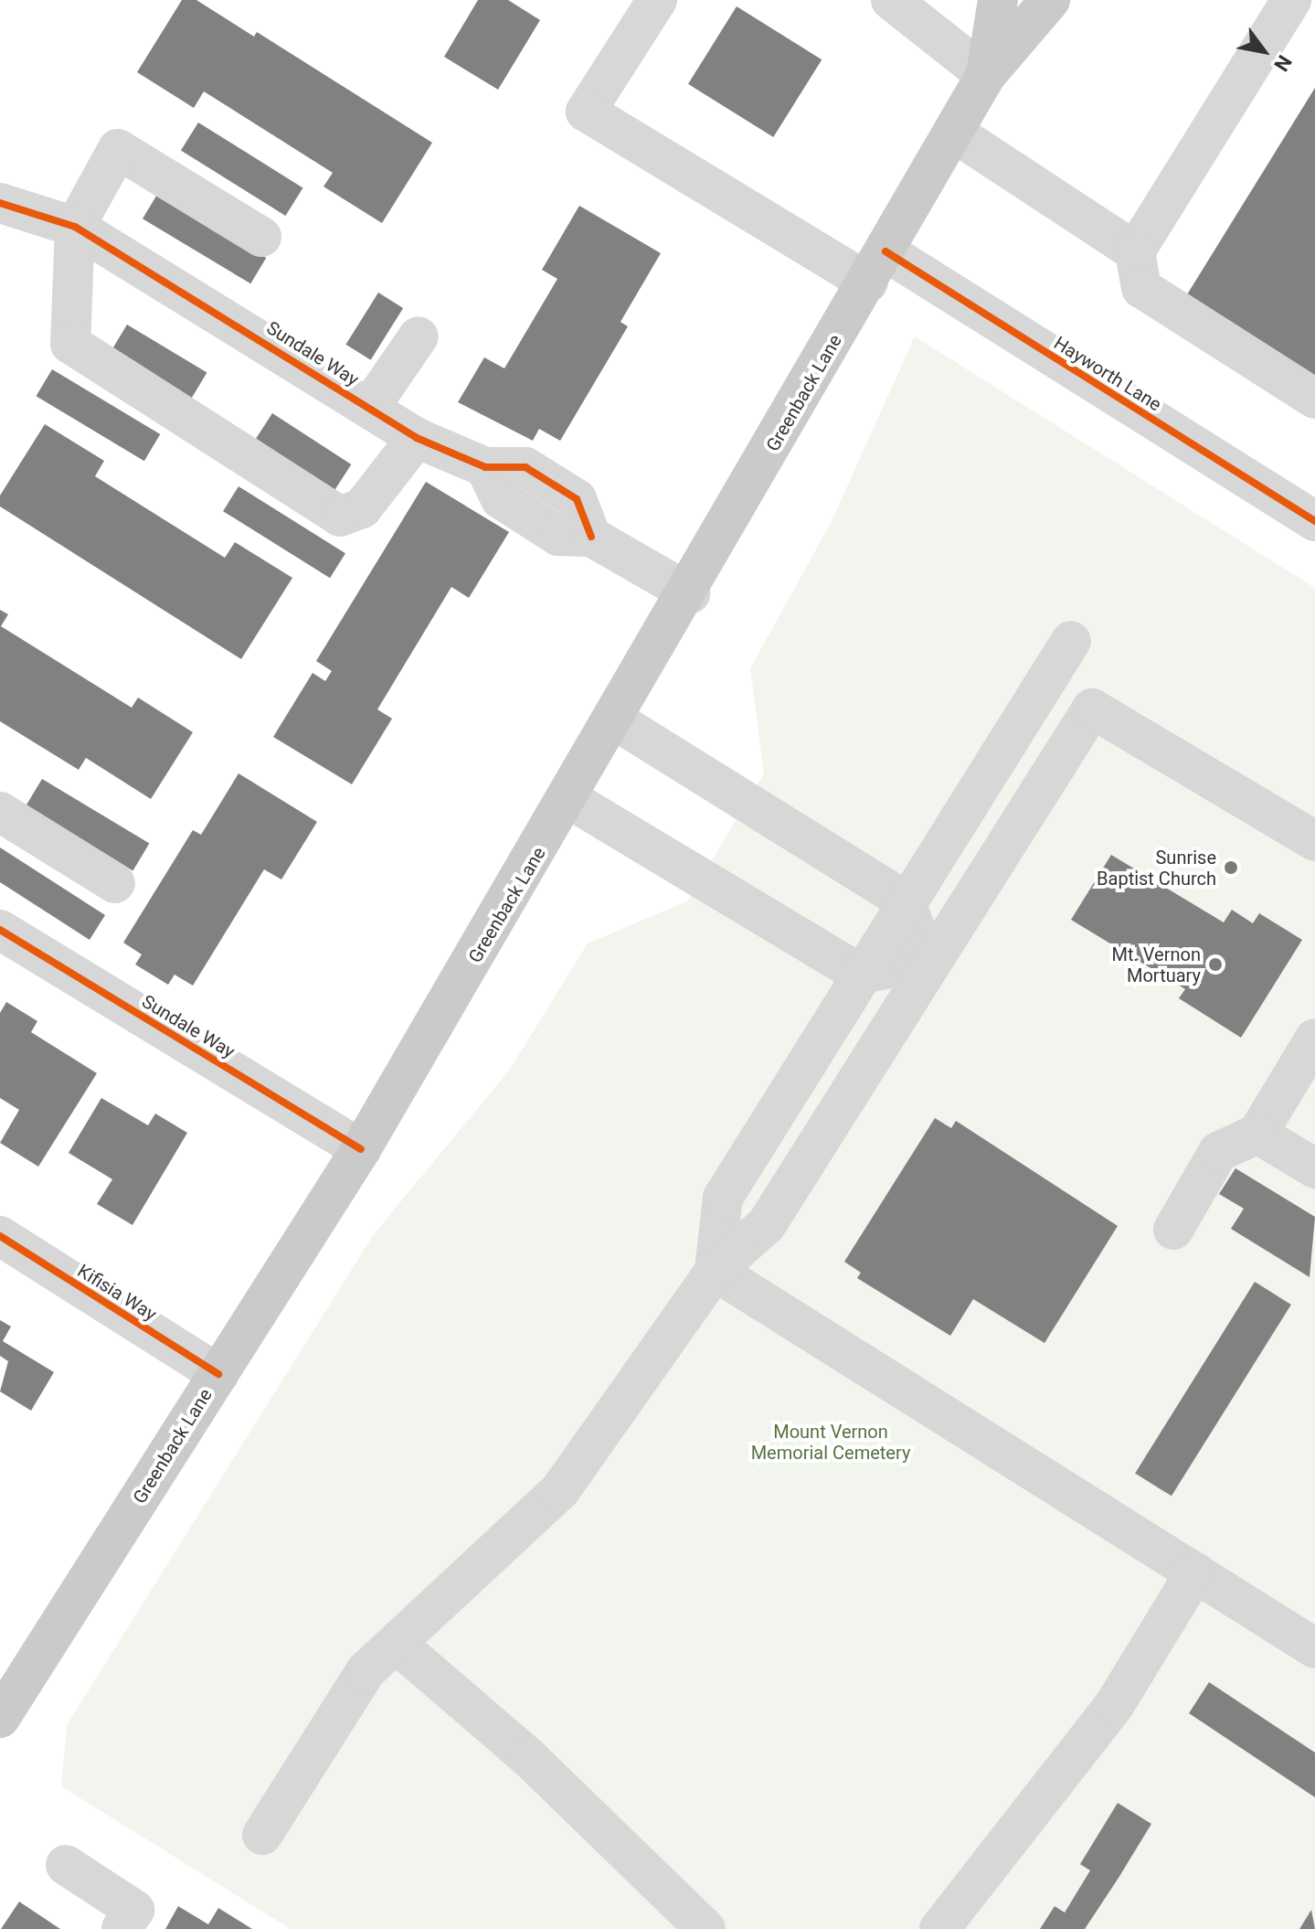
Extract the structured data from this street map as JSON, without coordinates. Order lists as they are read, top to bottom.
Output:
{
  "streets": {
    "main road": ["Greenback Lane"],
    "street": ["Sundale Way", "Hayworth Lane", "Kifisia Way"]
  },
  "crossings": [
    ["Sundale Way", "Greenback Lane"],
    ["Hayworth Lane", "Greenback Lane"],
    ["Greenback Lane", "Kifisia Way"]
  ],
  "parks": ["Mount Vernon Memorial Cemetery"],
  "places": ["Sunrise Baptist Church", "Mt. Vernon Mortuary"],
  "north": "bottom right"
}
